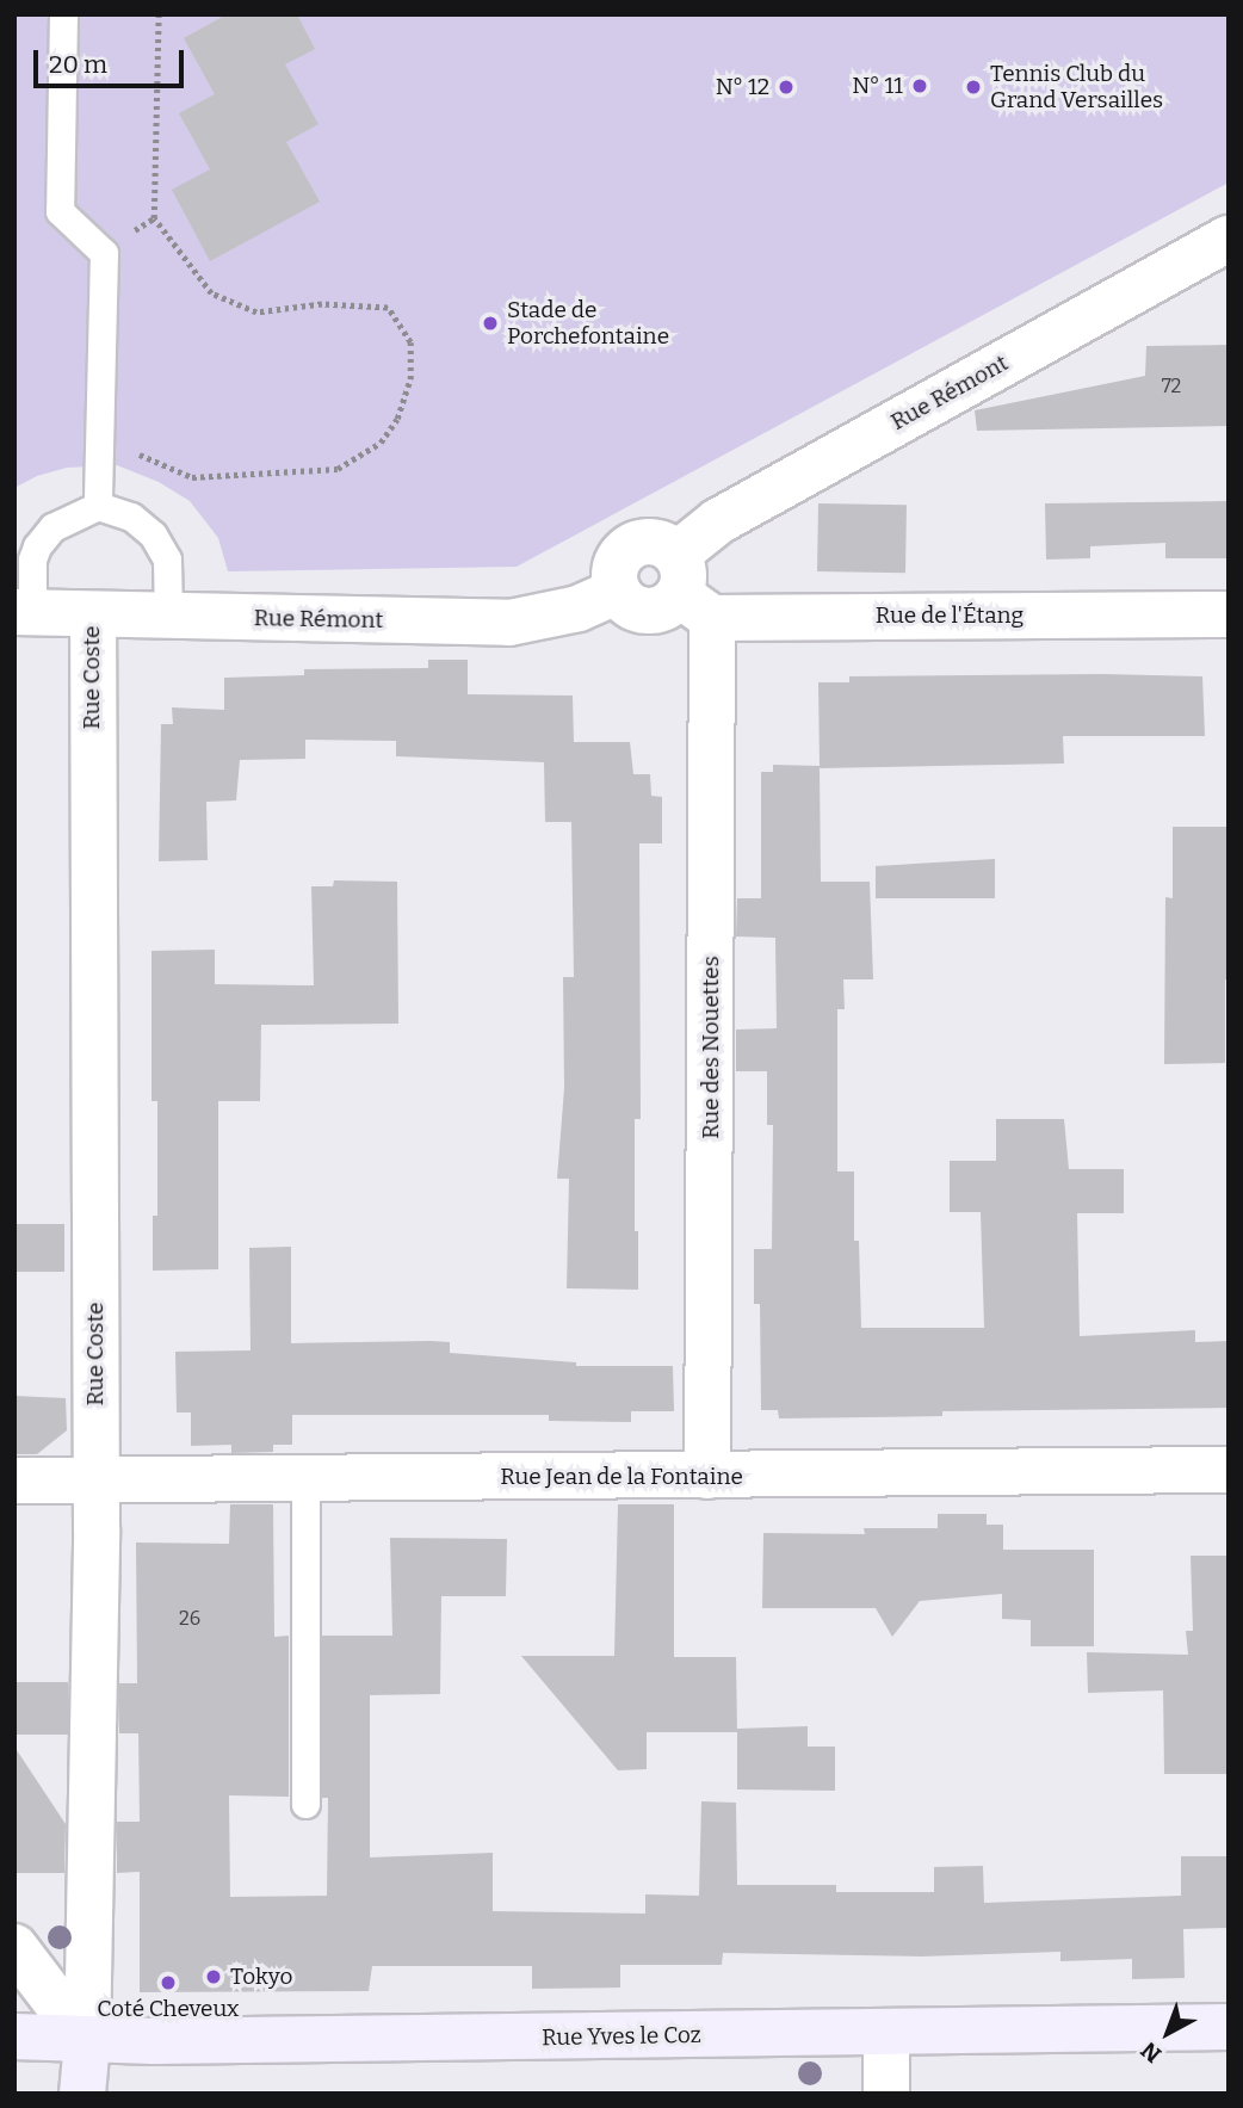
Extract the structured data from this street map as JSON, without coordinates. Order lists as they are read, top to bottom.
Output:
{
  "streets": {
    "main road": ["Rue Coste", "Rue Yves le Coz"],
    "street": [
      "Rue Rémont",
      "Rue de l'Étang",
      "Rue des Nouettes",
      "Rue Jean de la Fontaine"
    ]
  },
  "crossings": [
    ["Rue Rémont", "Rue de l'Étang"],
    ["Rue Rémont", "Rue Coste"],
    ["Rue Rémont", "Rue des Nouettes"],
    ["Rue de l'Étang", "Rue des Nouettes"],
    ["Rue Coste", "Rue Jean de la Fontaine"],
    ["Rue Coste", "Rue Yves le Coz"],
    ["Rue des Nouettes", "Rue Jean de la Fontaine"]
  ],
  "places": [
    "N° 11",
    "N° 12",
    "Tennis Club du Grand Versailles",
    "Stade de Porchefontaine",
    "Tokyo",
    "Coté Cheveux"
  ],
  "house_numbers": ["72", "26"],
  "scale_bar": "20 m",
  "north": "bottom left"
}
